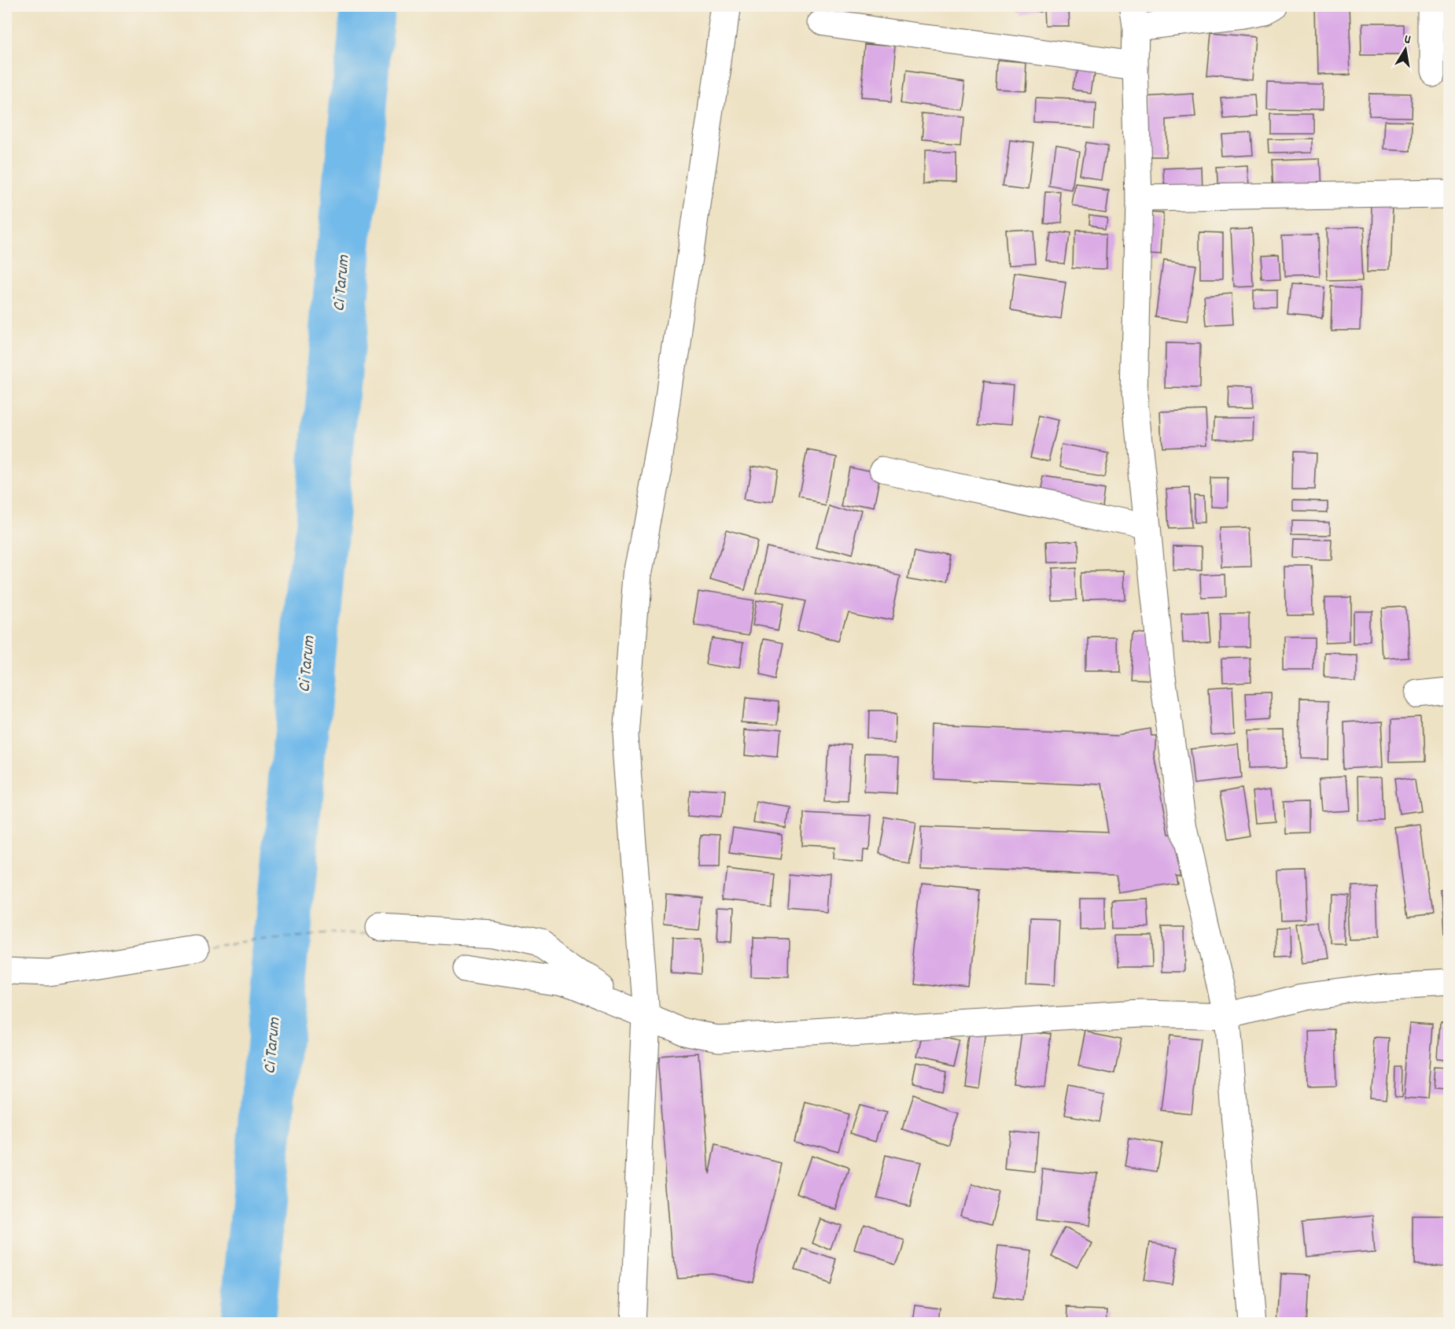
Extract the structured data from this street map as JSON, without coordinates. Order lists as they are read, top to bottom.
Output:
{
  "water": ["Ci Tarum"],
  "north": "top"
}
